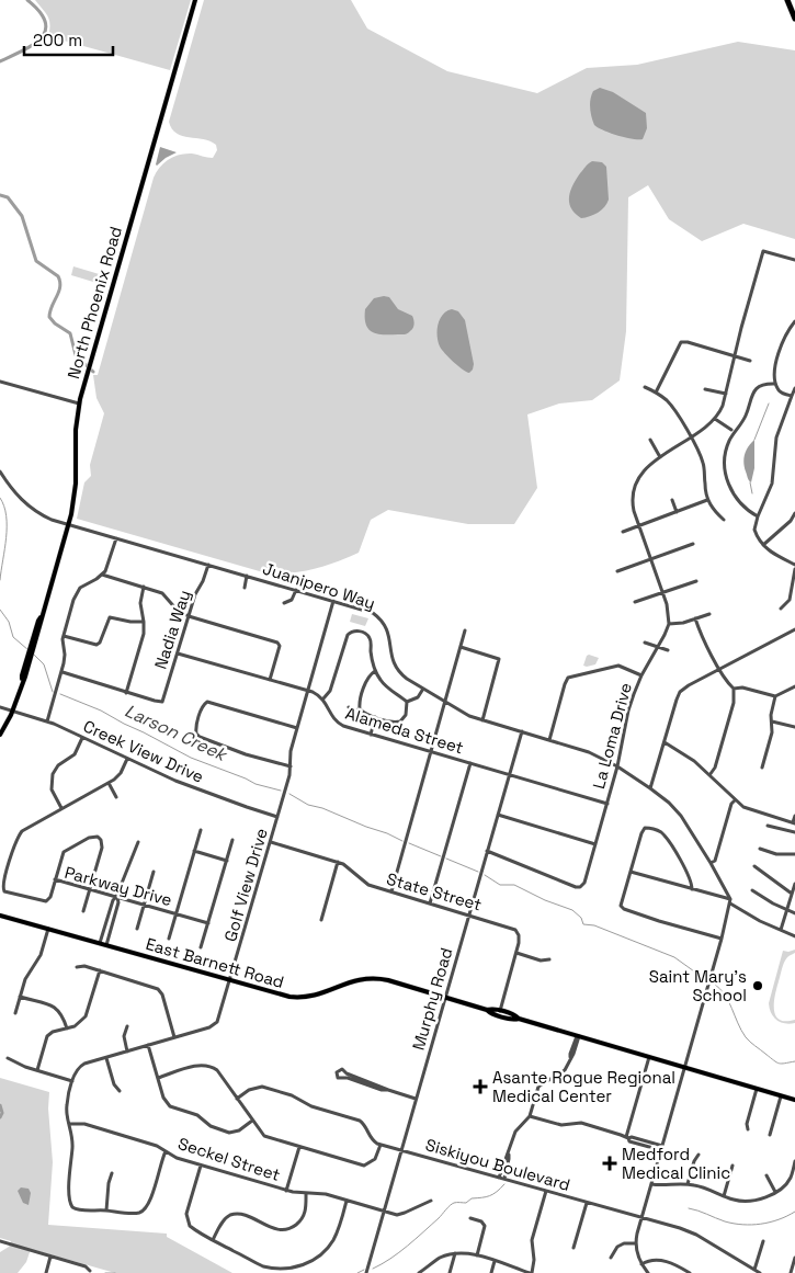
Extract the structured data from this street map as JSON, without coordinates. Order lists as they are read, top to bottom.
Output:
{
  "streets": {
    "main road": ["North Phoenix Road", "East Barnett Road"],
    "street": [
      "Juanipero Way",
      "Nadia Way",
      "Alameda Street",
      "La Loma Drive",
      "Creek View Drive",
      "Golf View Drive",
      "Parkway Drive",
      "State Street",
      "Murphy Road",
      "Seckel Street",
      "Siskiyou Boulevard"
    ]
  },
  "crossings": [
    ["North Phoenix Road", "Juanipero Way"],
    ["North Phoenix Road", "Creek View Drive"],
    ["Juanipero Way", "Nadia Way"],
    ["Juanipero Way", "La Loma Drive"],
    ["Juanipero Way", "Golf View Drive"],
    ["Juanipero Way", "Murphy Road"],
    ["Nadia Way", "Alameda Street"],
    ["Alameda Street", "La Loma Drive"],
    ["Alameda Street", "Golf View Drive"],
    ["Alameda Street", "Murphy Road"],
    ["La Loma Drive", "Murphy Road"],
    ["Creek View Drive", "Golf View Drive"],
    ["Golf View Drive", "State Street"],
    ["Golf View Drive", "East Barnett Road"],
    ["State Street", "East Barnett Road"],
    ["State Street", "Murphy Road"],
    ["East Barnett Road", "Murphy Road"],
    ["Murphy Road", "Seckel Street"],
    ["Murphy Road", "Siskiyou Boulevard"]
  ],
  "water": ["Larson Creek"],
  "places": {
    "other": ["Saint Mary's School"],
    "health": ["Asante Rogue Regional Medical Center", "Medford Medical Clinic"]
  },
  "scale_bar": "200 m"
}
